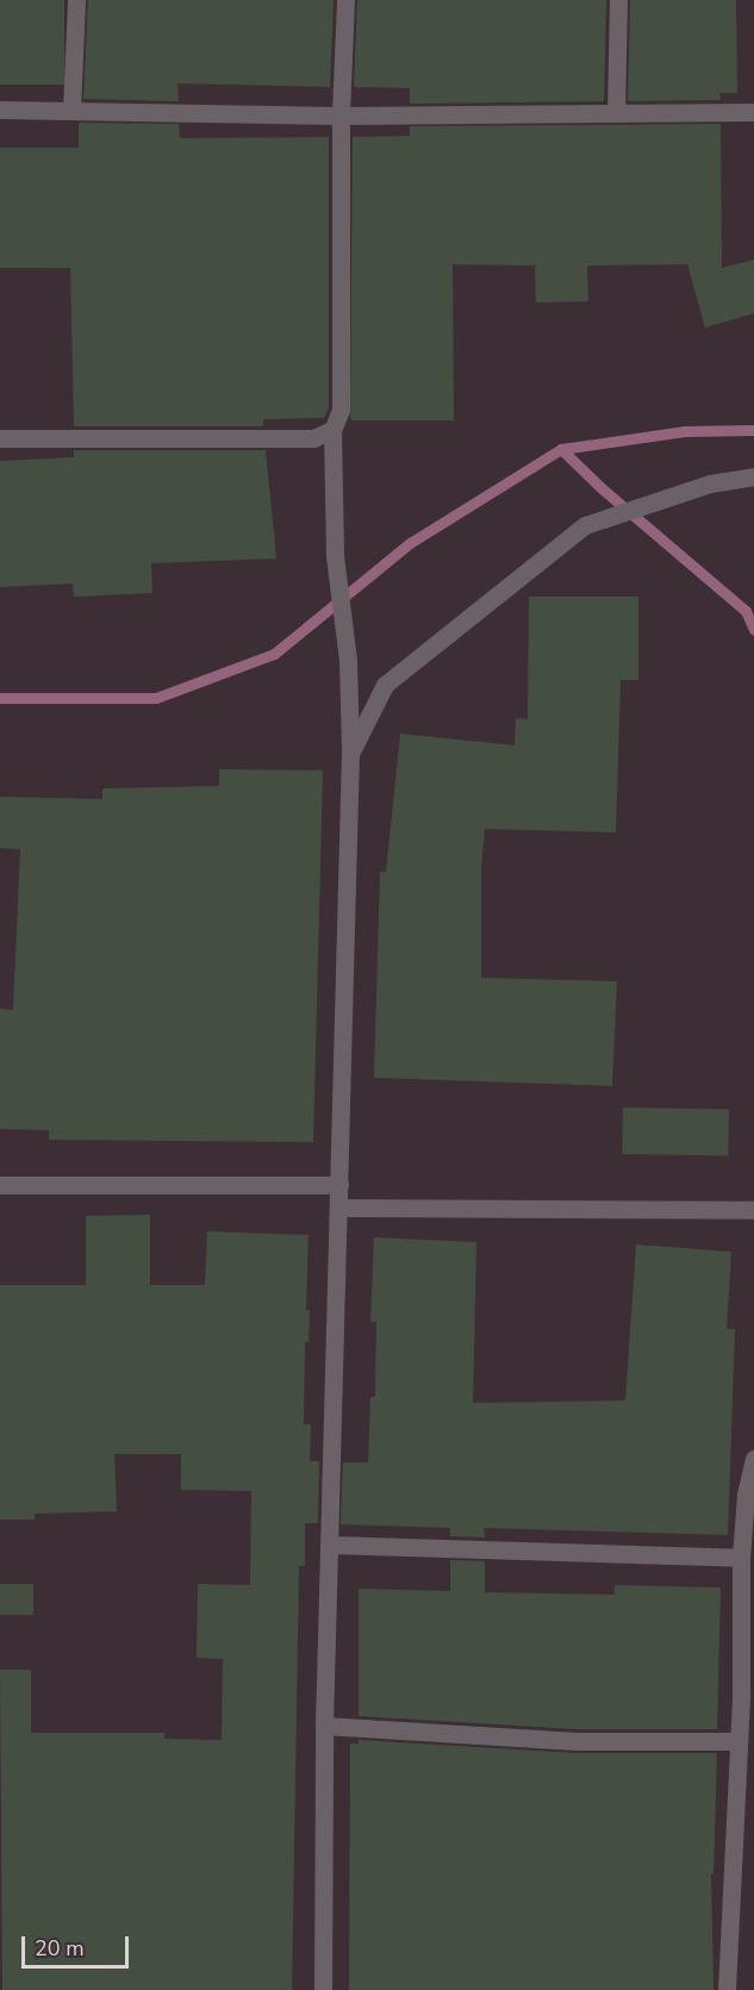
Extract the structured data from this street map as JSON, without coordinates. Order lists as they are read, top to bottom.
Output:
{
  "scale_bar": "20 m"
}
